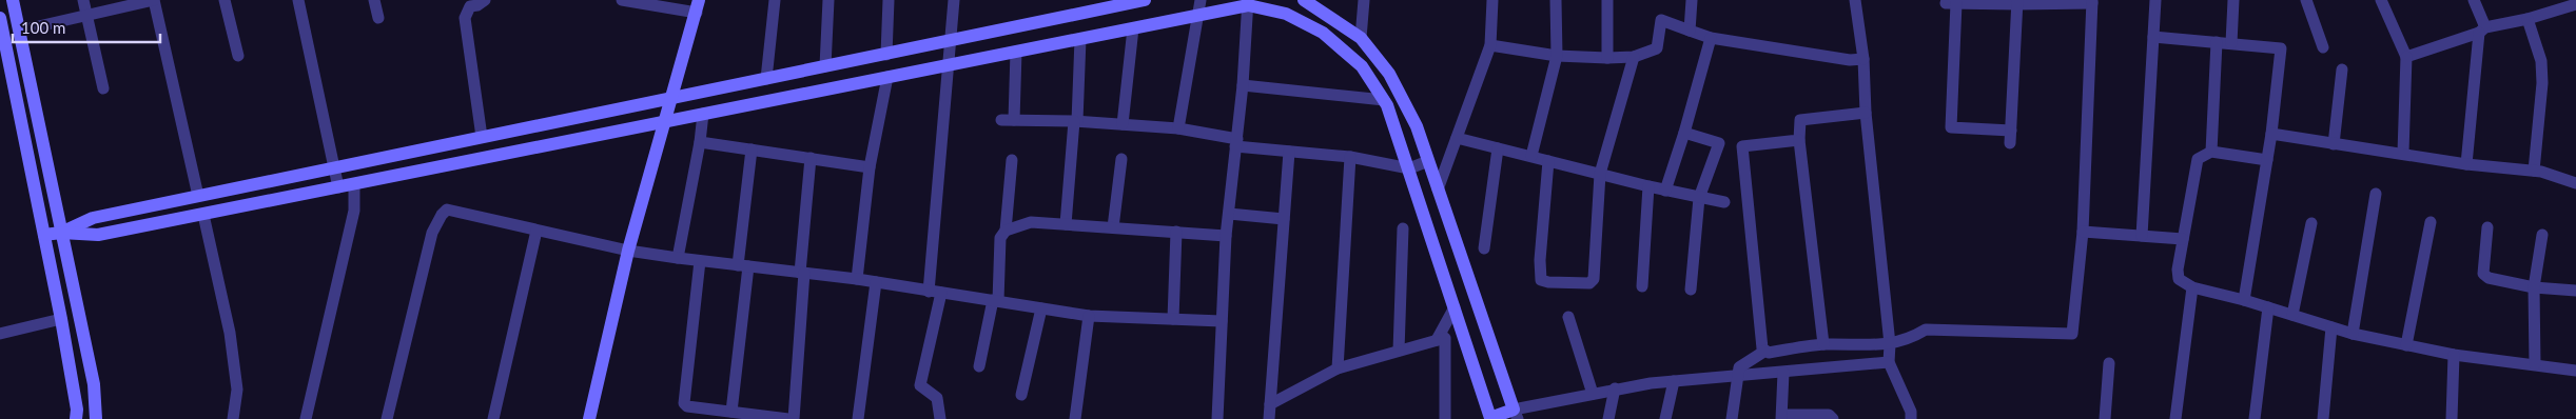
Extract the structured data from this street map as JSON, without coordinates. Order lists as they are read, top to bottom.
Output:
{
  "scale_bar": "100 m"
}
